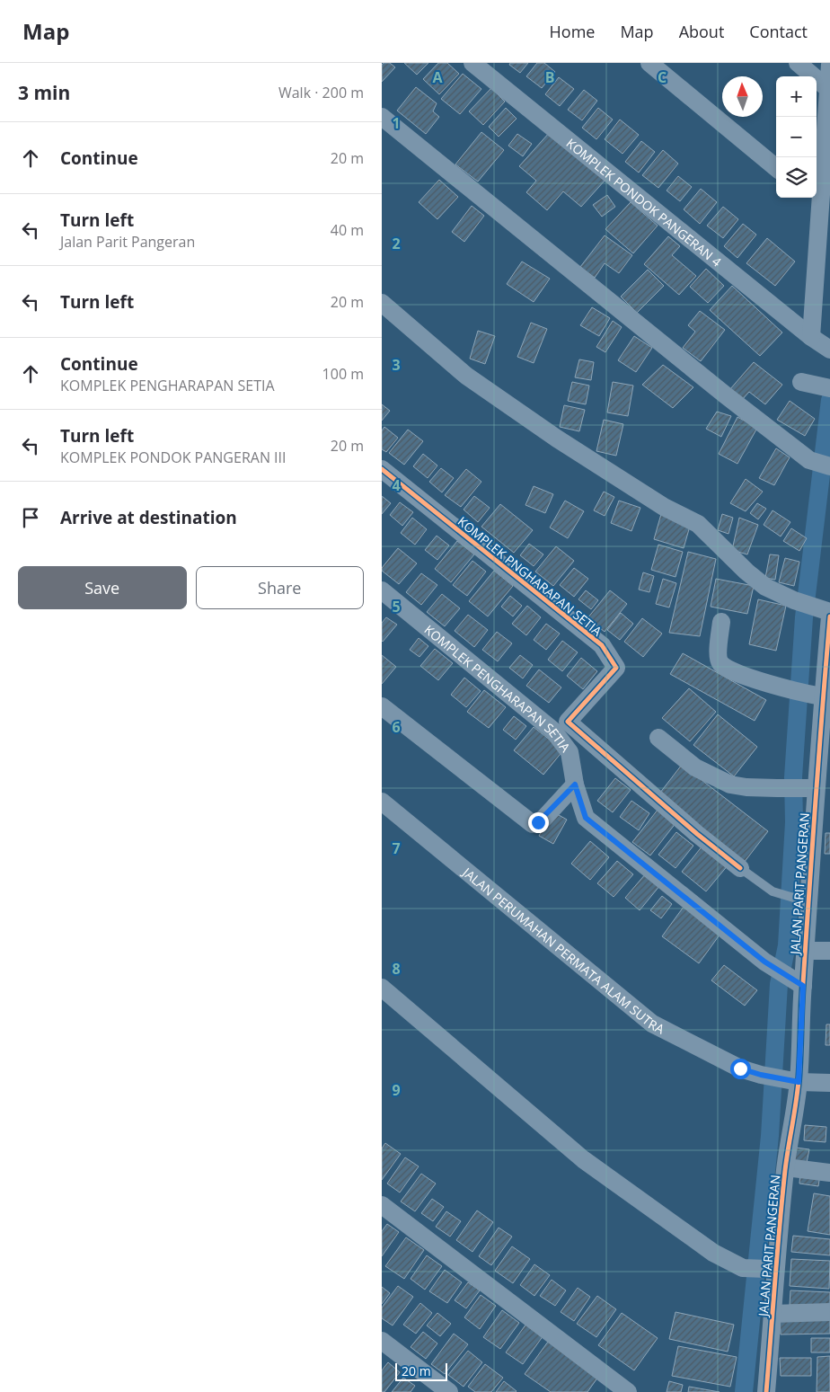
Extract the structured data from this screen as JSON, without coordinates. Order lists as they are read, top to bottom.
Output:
{
  "streets": {
    "street": [
      "KOMPLEK PONDOK PANGERAN 4",
      "KOMPLEK PNGHARAPAN SETIA",
      "KOMPLEK PENGHARAPAN SETIA",
      "JALAN PARIT PANGERAN",
      "JALAN PERUMAHAN PERMATA ALAM SUTRA"
    ]
  },
  "crossings": [
    ["KOMPLEK PENGHARAPAN SETIA", "JALAN PARIT PANGERAN"],
    ["JALAN PARIT PANGERAN", "JALAN PERUMAHAN PERMATA ALAM SUTRA"]
  ],
  "scale_bar": "20 m",
  "north": "top",
  "page": {
    "header": "Map",
    "nav": [
      "Home",
      "Map",
      "About",
      "Contact"
    ],
    "heading": ["3 min", "Walk · 200 m"],
    "map_buttons": ["+", "−"],
    "list": [
      ["Continue", "20 m"],
      ["Turn left", "Jalan Parit Pangeran", "40 m"],
      ["Turn left", "20 m"],
      ["Continue", "KOMPLEK PENGHARAPAN SETIA", "100 m"],
      ["Turn left", "KOMPLEK PONDOK PANGERAN III", "20 m"],
      "Arrive at destination"
    ],
    "buttons": ["Save", "Share"],
    "scale": "20 m"
  },
  "grid": {
    "columns": ["A", "B", "C"],
    "rows": [
      "1",
      "2",
      "3",
      "4",
      "5",
      "6",
      "7",
      "8",
      "9"
    ]
  }
}
